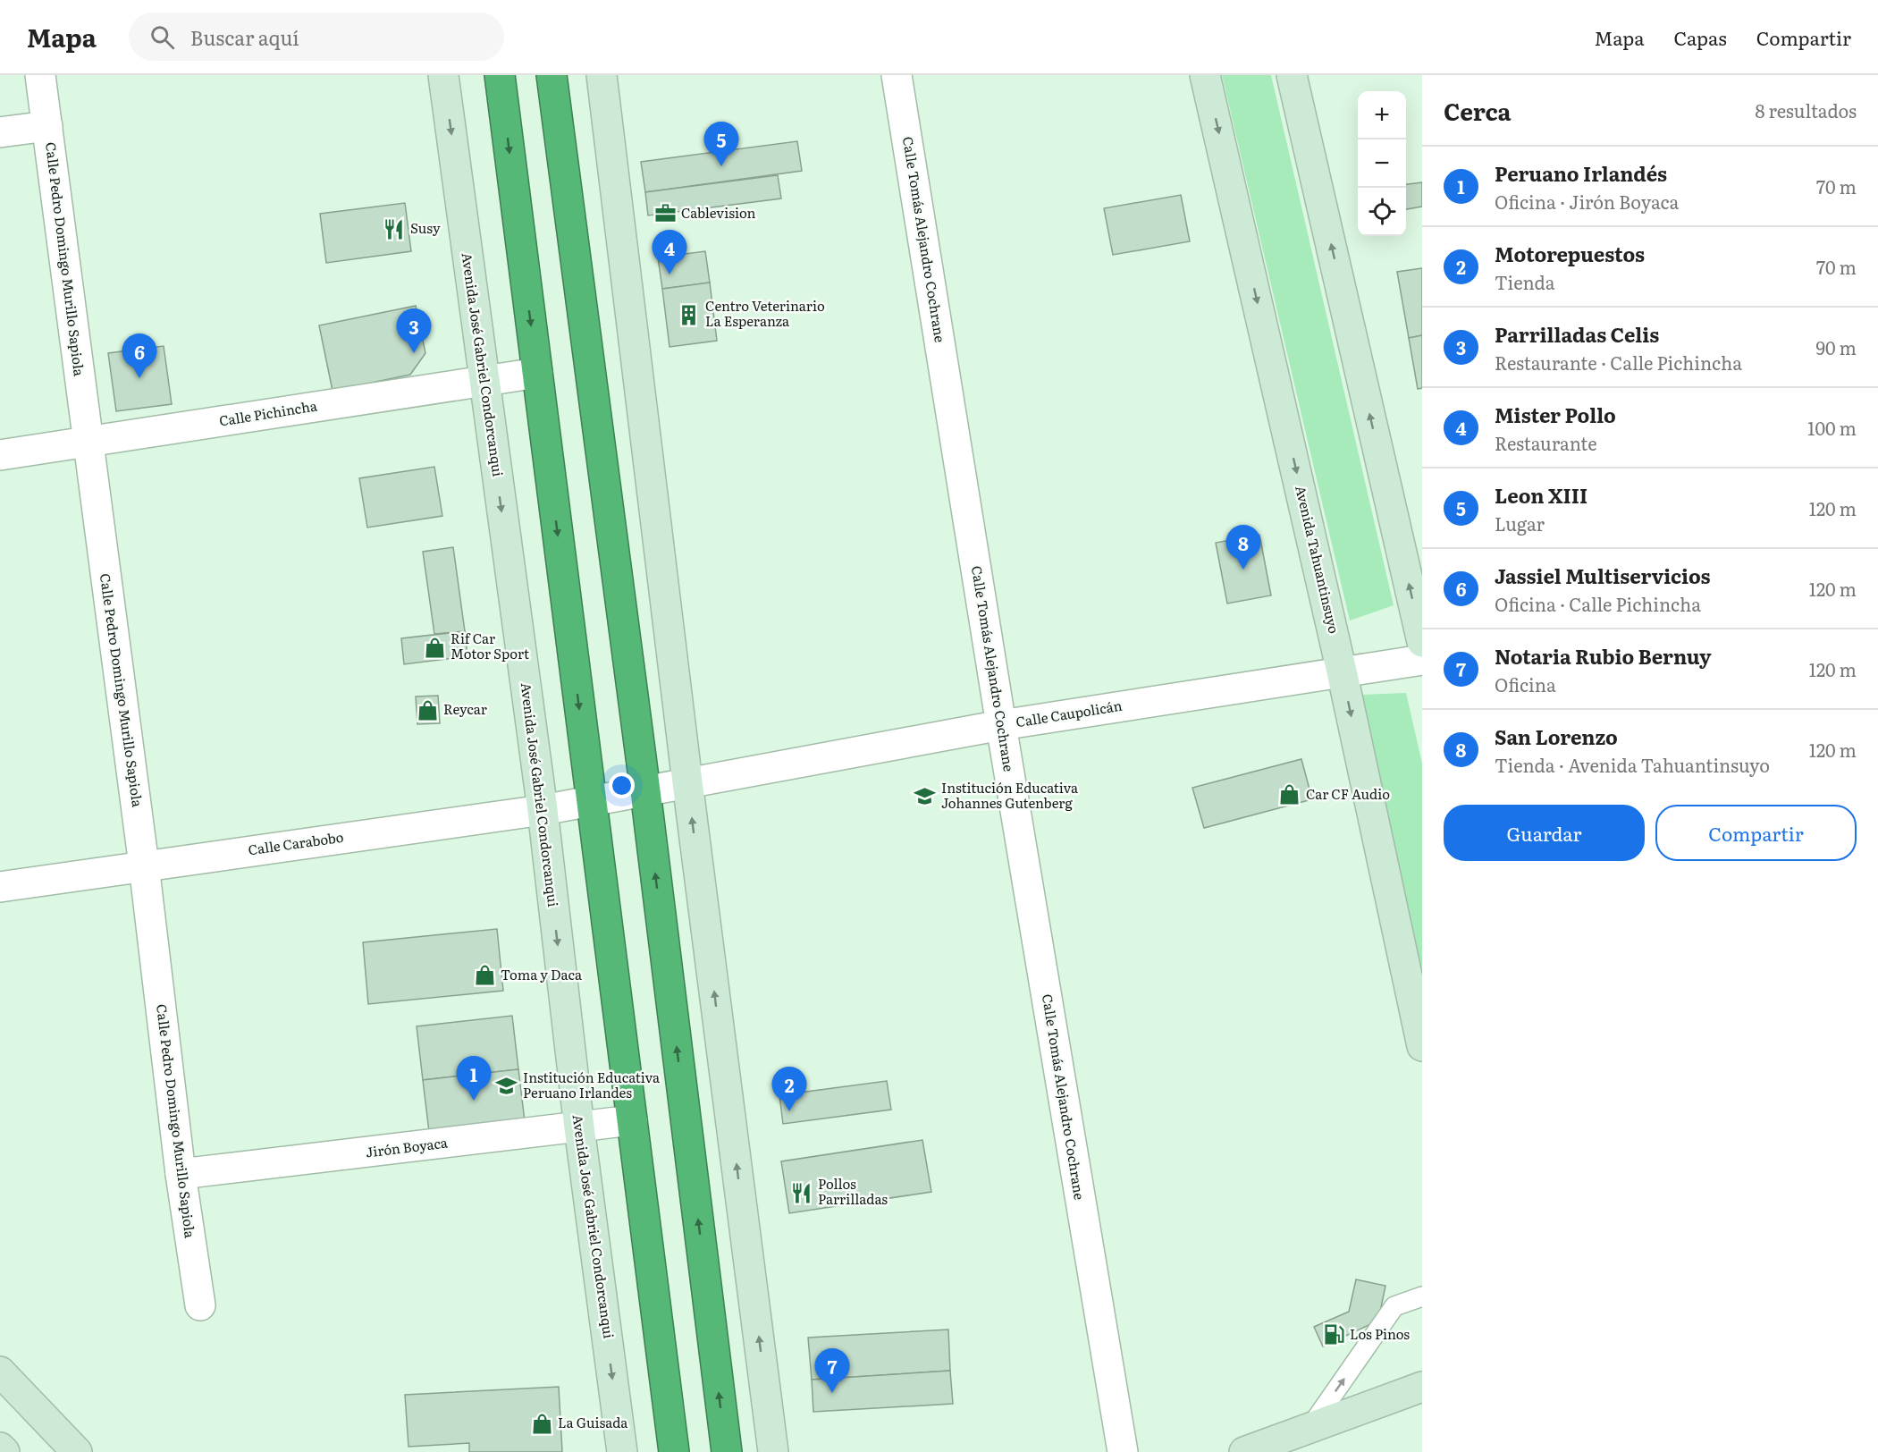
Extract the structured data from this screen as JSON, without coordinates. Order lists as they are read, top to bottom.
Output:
{
  "streets": {
    "street": [
      "Calle Tomás Alejandro Cochrane",
      "Calle Pedro Domingo Murillo Sapiola",
      "Avenida José Gabriel Condorcanqui",
      "Calle Pichincha",
      "Avenida Tahuantinsuyo",
      "Calle Caupolicán",
      "Calle Carabobo",
      "Jirón Boyaca"
    ]
  },
  "crossings": [
    ["Calle Tomás Alejandro Cochrane", "Calle Caupolicán"],
    ["Calle Pedro Domingo Murillo Sapiola", "Calle Pichincha"],
    ["Calle Pedro Domingo Murillo Sapiola", "Calle Carabobo"],
    ["Calle Pedro Domingo Murillo Sapiola", "Jirón Boyaca"],
    ["Avenida José Gabriel Condorcanqui", "Calle Pichincha"],
    ["Avenida José Gabriel Condorcanqui", "Calle Carabobo"],
    ["Avenida José Gabriel Condorcanqui", "Jirón Boyaca"],
    ["Avenida Tahuantinsuyo", "Calle Caupolicán"],
    ["Calle Caupolicán", "Calle Carabobo"]
  ],
  "places": {
    "office": ["Cablevision"],
    "restaurant": ["Susy", "Pollos Parrilladas"],
    "building": ["Centro Veterinario La Esperanza"],
    "shop": [
      "Rif Car Motor Sport",
      "Reycar",
      "Car CF Audio",
      "Toma y Daca",
      "La Guisada"
    ],
    "school or university": ["Institución Educativa Johannes Gutenberg", "Institución Educativa Peruano Irlandes"],
    "fuel station": ["Los Pinos"]
  },
  "page": {
    "header": "Mapa",
    "search": "Buscar aquí",
    "nav": ["Mapa", "Capas", "Compartir"],
    "heading": ["Cerca", "8 resultados"],
    "map_buttons": ["+", "−"],
    "pins": [
      "5",
      "4",
      "3",
      "6",
      "8",
      "1",
      "2",
      "7"
    ],
    "list": [
      {
        "mark": "1",
        "name": "Peruano Irlandés",
        "note": "Oficina · Jirón Boyaca",
        "value": "70 m"
      },
      {
        "mark": "2",
        "name": "Motorepuestos",
        "note": "Tienda",
        "value": "70 m"
      },
      {
        "mark": "3",
        "name": "Parrilladas Celis",
        "note": "Restaurante · Calle Pichincha",
        "value": "90 m"
      },
      {
        "mark": "4",
        "name": "Mister Pollo",
        "note": "Restaurante",
        "value": "100 m"
      },
      {
        "mark": "5",
        "name": "Leon XIII",
        "note": "Lugar",
        "value": "120 m"
      },
      {
        "mark": "6",
        "name": "Jassiel Multiservicios",
        "note": "Oficina · Calle Pichincha",
        "value": "120 m"
      },
      {
        "mark": "7",
        "name": "Notaria Rubio Bernuy",
        "note": "Oficina",
        "value": "120 m"
      },
      {
        "mark": "8",
        "name": "San Lorenzo",
        "note": "Tienda · Avenida Tahuantinsuyo",
        "value": "120 m"
      }
    ],
    "buttons": ["Guardar", "Compartir"]
  }
}
